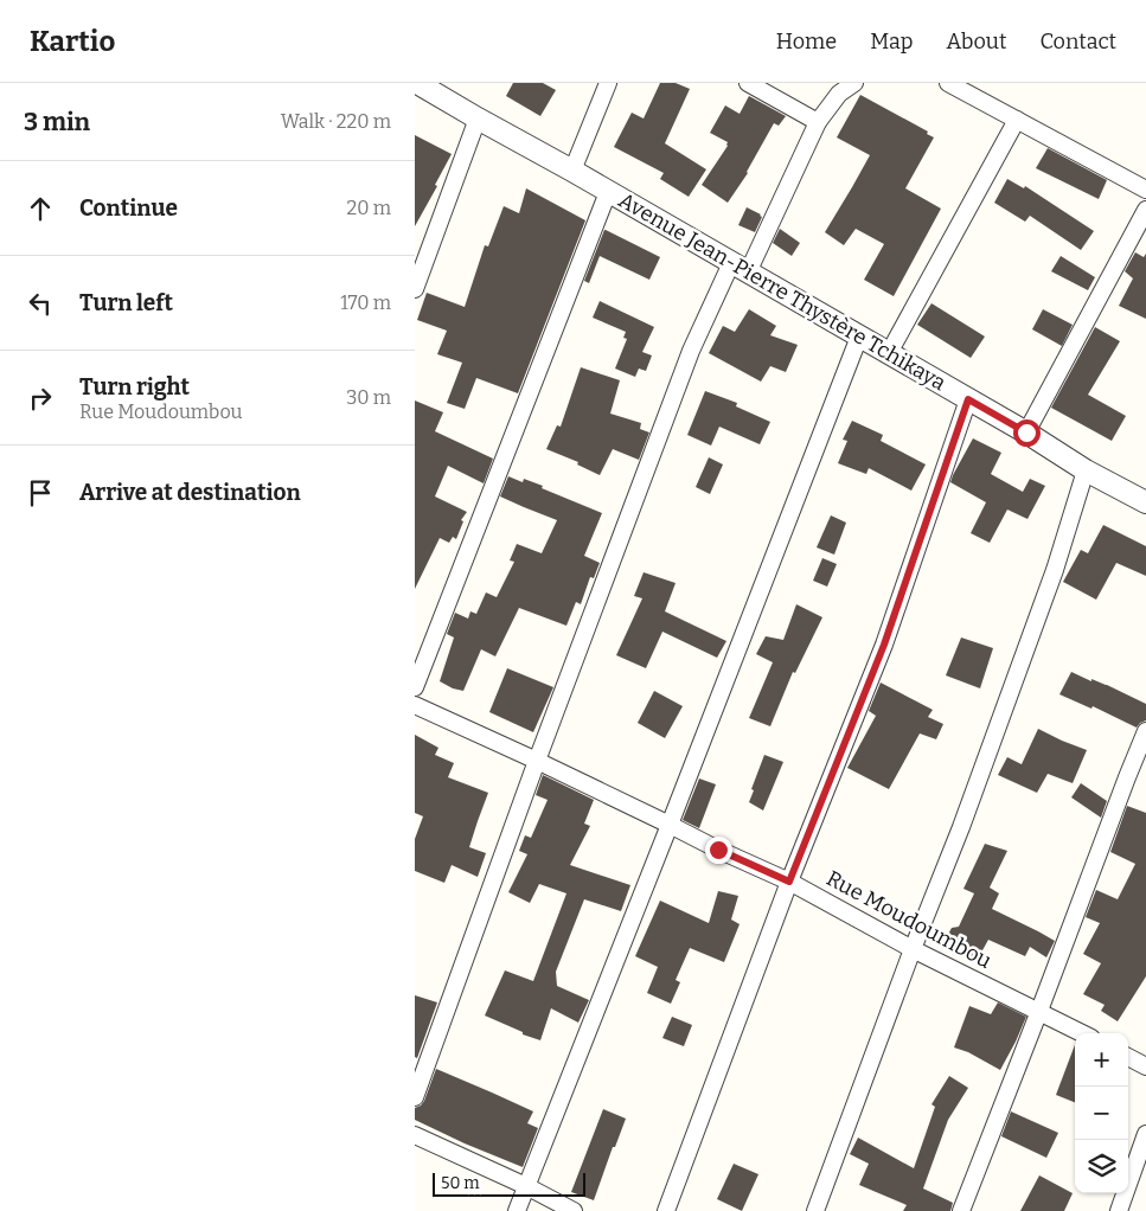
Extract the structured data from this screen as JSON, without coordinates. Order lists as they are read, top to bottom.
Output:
{
  "streets": {
    "street": ["Avenue Jean-Pierre Thystère Tchikaya", "Rue Moudoumbou"]
  },
  "scale_bar": "50 m",
  "page": {
    "header": "Kartio",
    "nav": [
      "Home",
      "Map",
      "About",
      "Contact"
    ],
    "heading": ["3 min", "Walk · 220 m"],
    "list": [
      ["Continue", "20 m"],
      ["Turn left", "170 m"],
      ["Turn right", "Rue Moudoumbou", "30 m"],
      "Arrive at destination"
    ],
    "map_buttons": ["+", "−"],
    "scale": "50 m"
  }
}
